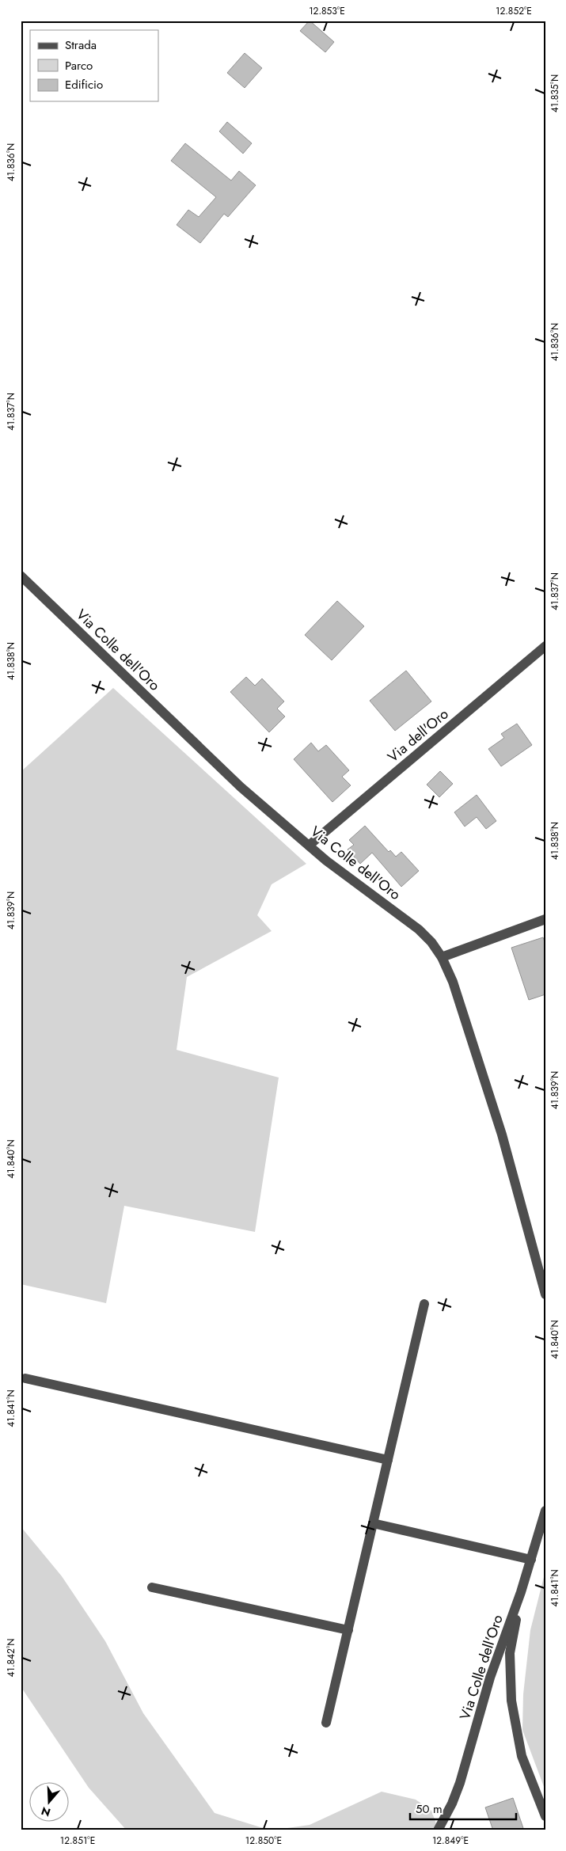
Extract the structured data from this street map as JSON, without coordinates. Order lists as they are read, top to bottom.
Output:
{
  "streets": {
    "street": ["Via Colle dell'Oro", "Via dell'Oro"]
  },
  "crossings": [
    ["Via Colle dell'Oro", "Via dell'Oro"]
  ],
  "legend": ["Strada", "Parco", "Edificio"],
  "scale_bar": "50 m",
  "north": "bottom",
  "coordinates": [
    "12.853°E",
    "12.852°E",
    "41.835°N",
    "41.836°N",
    "41.837°N",
    "41.838°N",
    "41.839°N",
    "41.840°N",
    "41.841°N",
    "41.842°N",
    "12.851°E",
    "12.850°E",
    "12.849°E"
  ]
}
